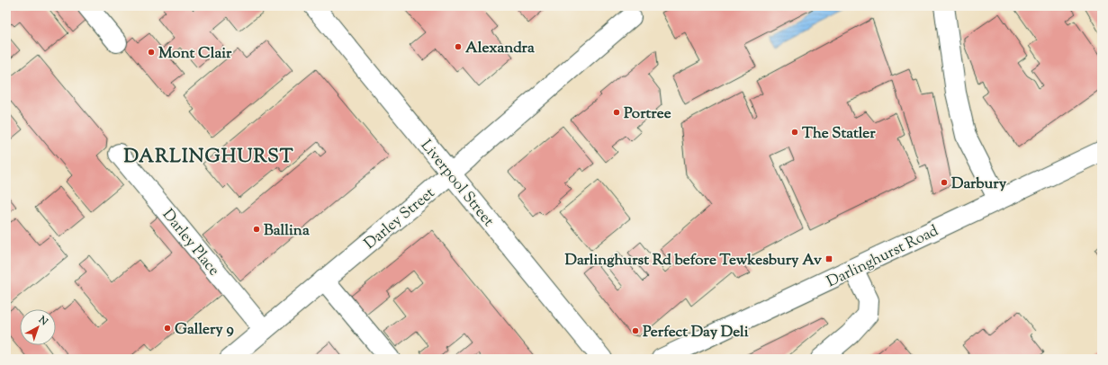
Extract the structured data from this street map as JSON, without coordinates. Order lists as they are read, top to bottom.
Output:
{
  "streets": {
    "street": [
      "Liverpool Street",
      "Darley Street",
      "Darley Place",
      "Darlinghurst Road"
    ]
  },
  "crossings": [
    ["Liverpool Street", "Darley Street"],
    ["Darley Street", "Darley Place"]
  ],
  "districts": ["DARLINGHURST"],
  "places": {
    "other": [
      "Alexandra",
      "Mont Clair",
      "Portree",
      "The Statler",
      "Darbury",
      "Ballina",
      "Gallery 9",
      "Perfect Day Deli"
    ],
    "transit": ["Darlinghurst Rd before Tewkesbury Av"]
  },
  "north": "top right"
}
